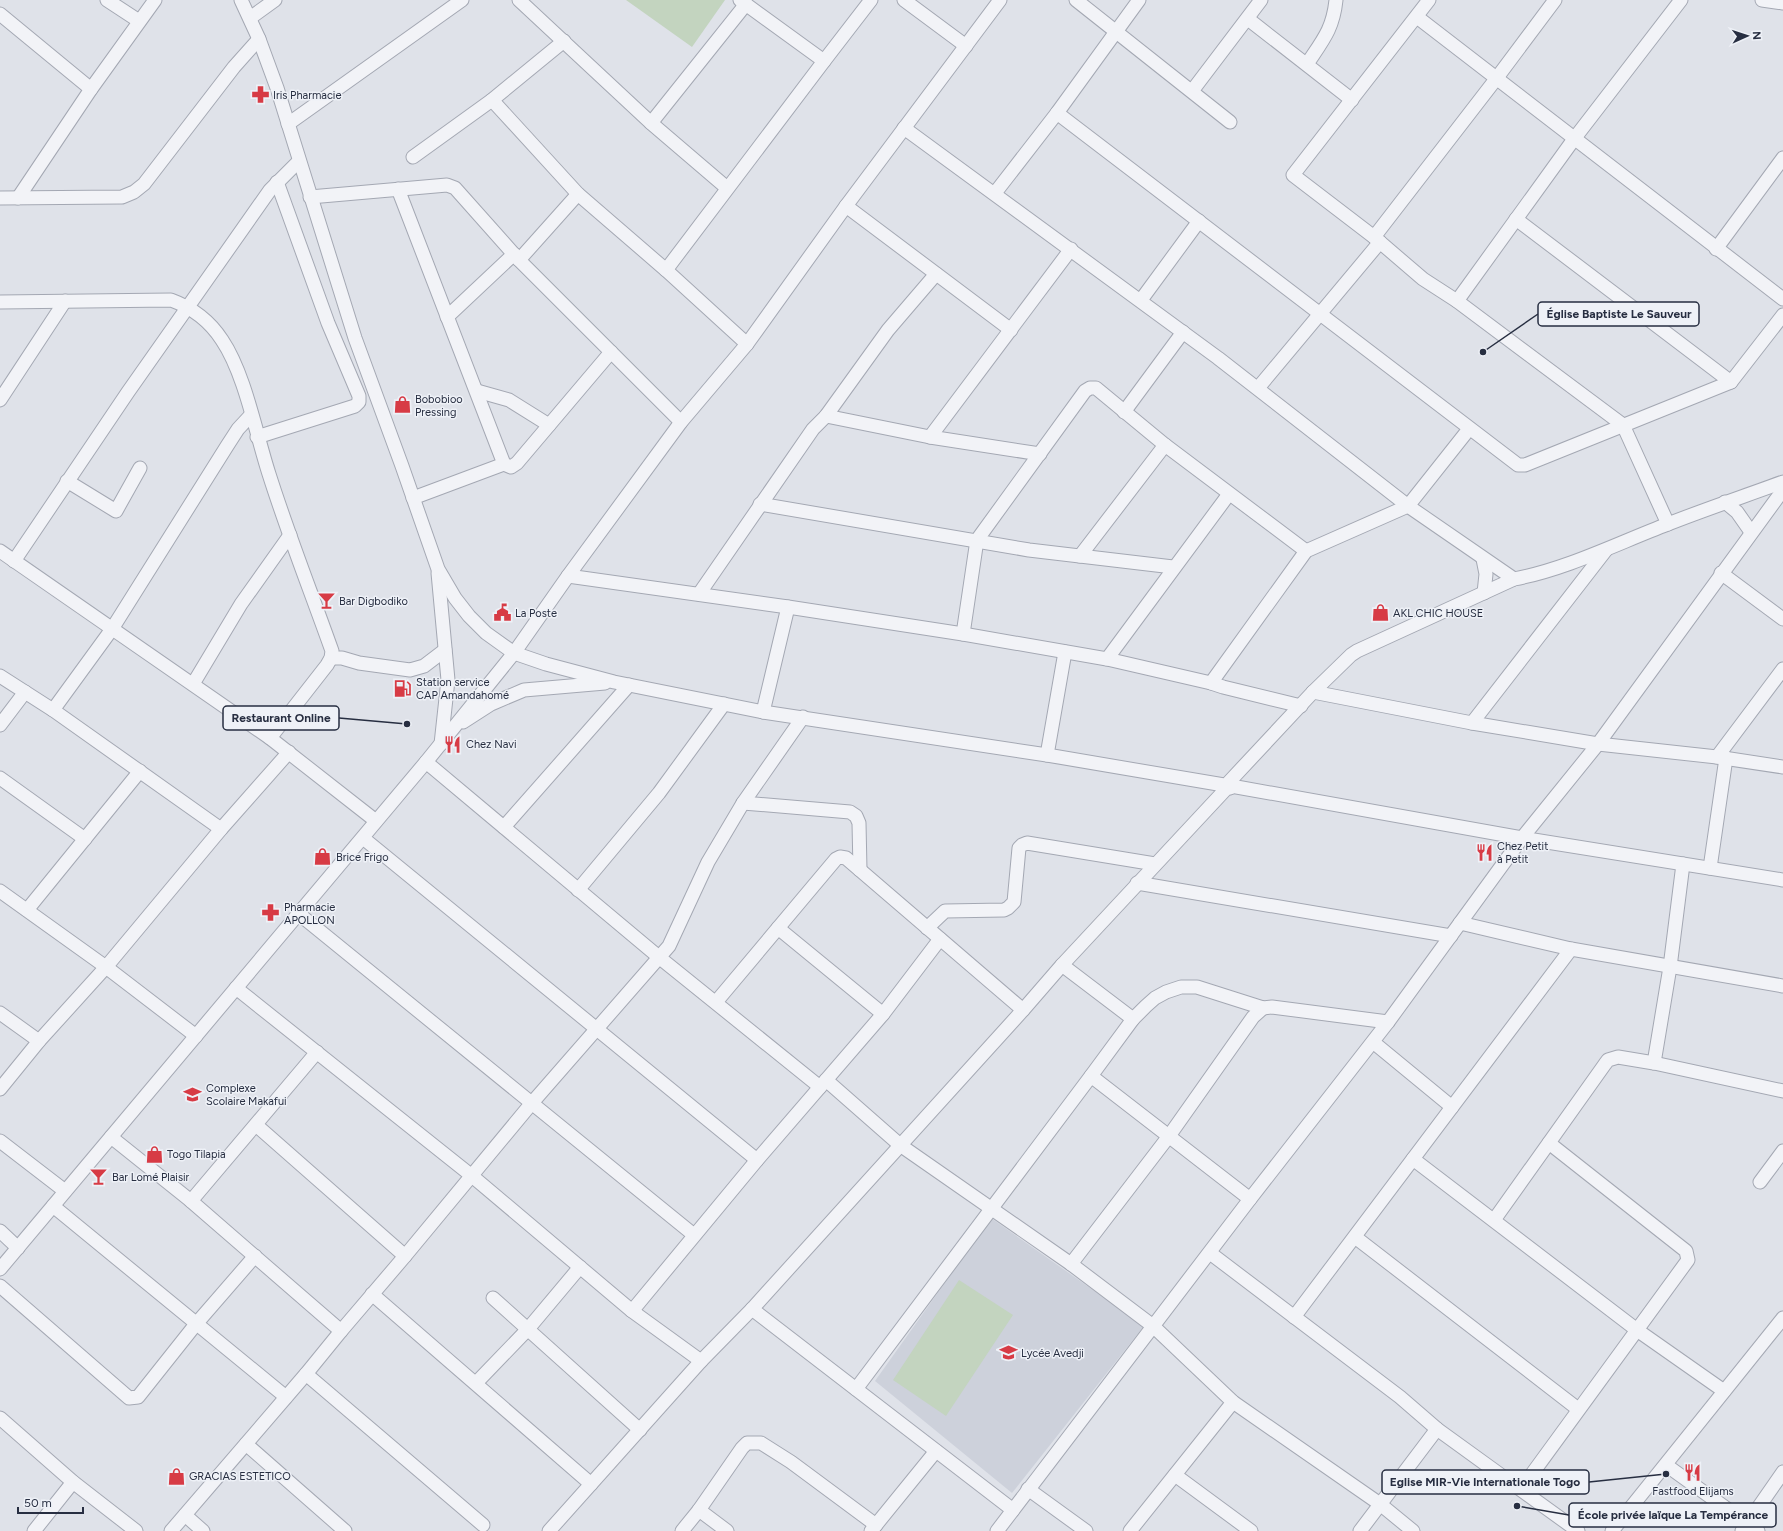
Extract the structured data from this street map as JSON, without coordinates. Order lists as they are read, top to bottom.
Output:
{
  "places": {
    "pharmacy": ["Iris Pharmacie", "Pharmacie APOLLON"],
    "other": [
      "Église Baptiste Le Sauveur",
      "Restaurant Online",
      "Eglise MIR-Vie Internationale Togo",
      "École privée laïque La Tempérance"
    ],
    "shop": [
      "Bobobioo Pressing",
      "AKL CHIC HOUSE",
      "Brice Frigo",
      "Togo Tilapia",
      "GRACIAS ESTETICO"
    ],
    "bar": ["Bar Digbodiko", "Bar Lomé Plaisir"],
    "public building": ["La Poste"],
    "fuel station": ["Station service CAP Amandahomé"],
    "restaurant": ["Chez Navi", "Chez Petit à Petit", "Fastfood Elijams"],
    "school or university": ["Complexe Scolaire Makafui", "Lycée Avedji"]
  },
  "scale_bar": "50 m",
  "north": "right"
}
